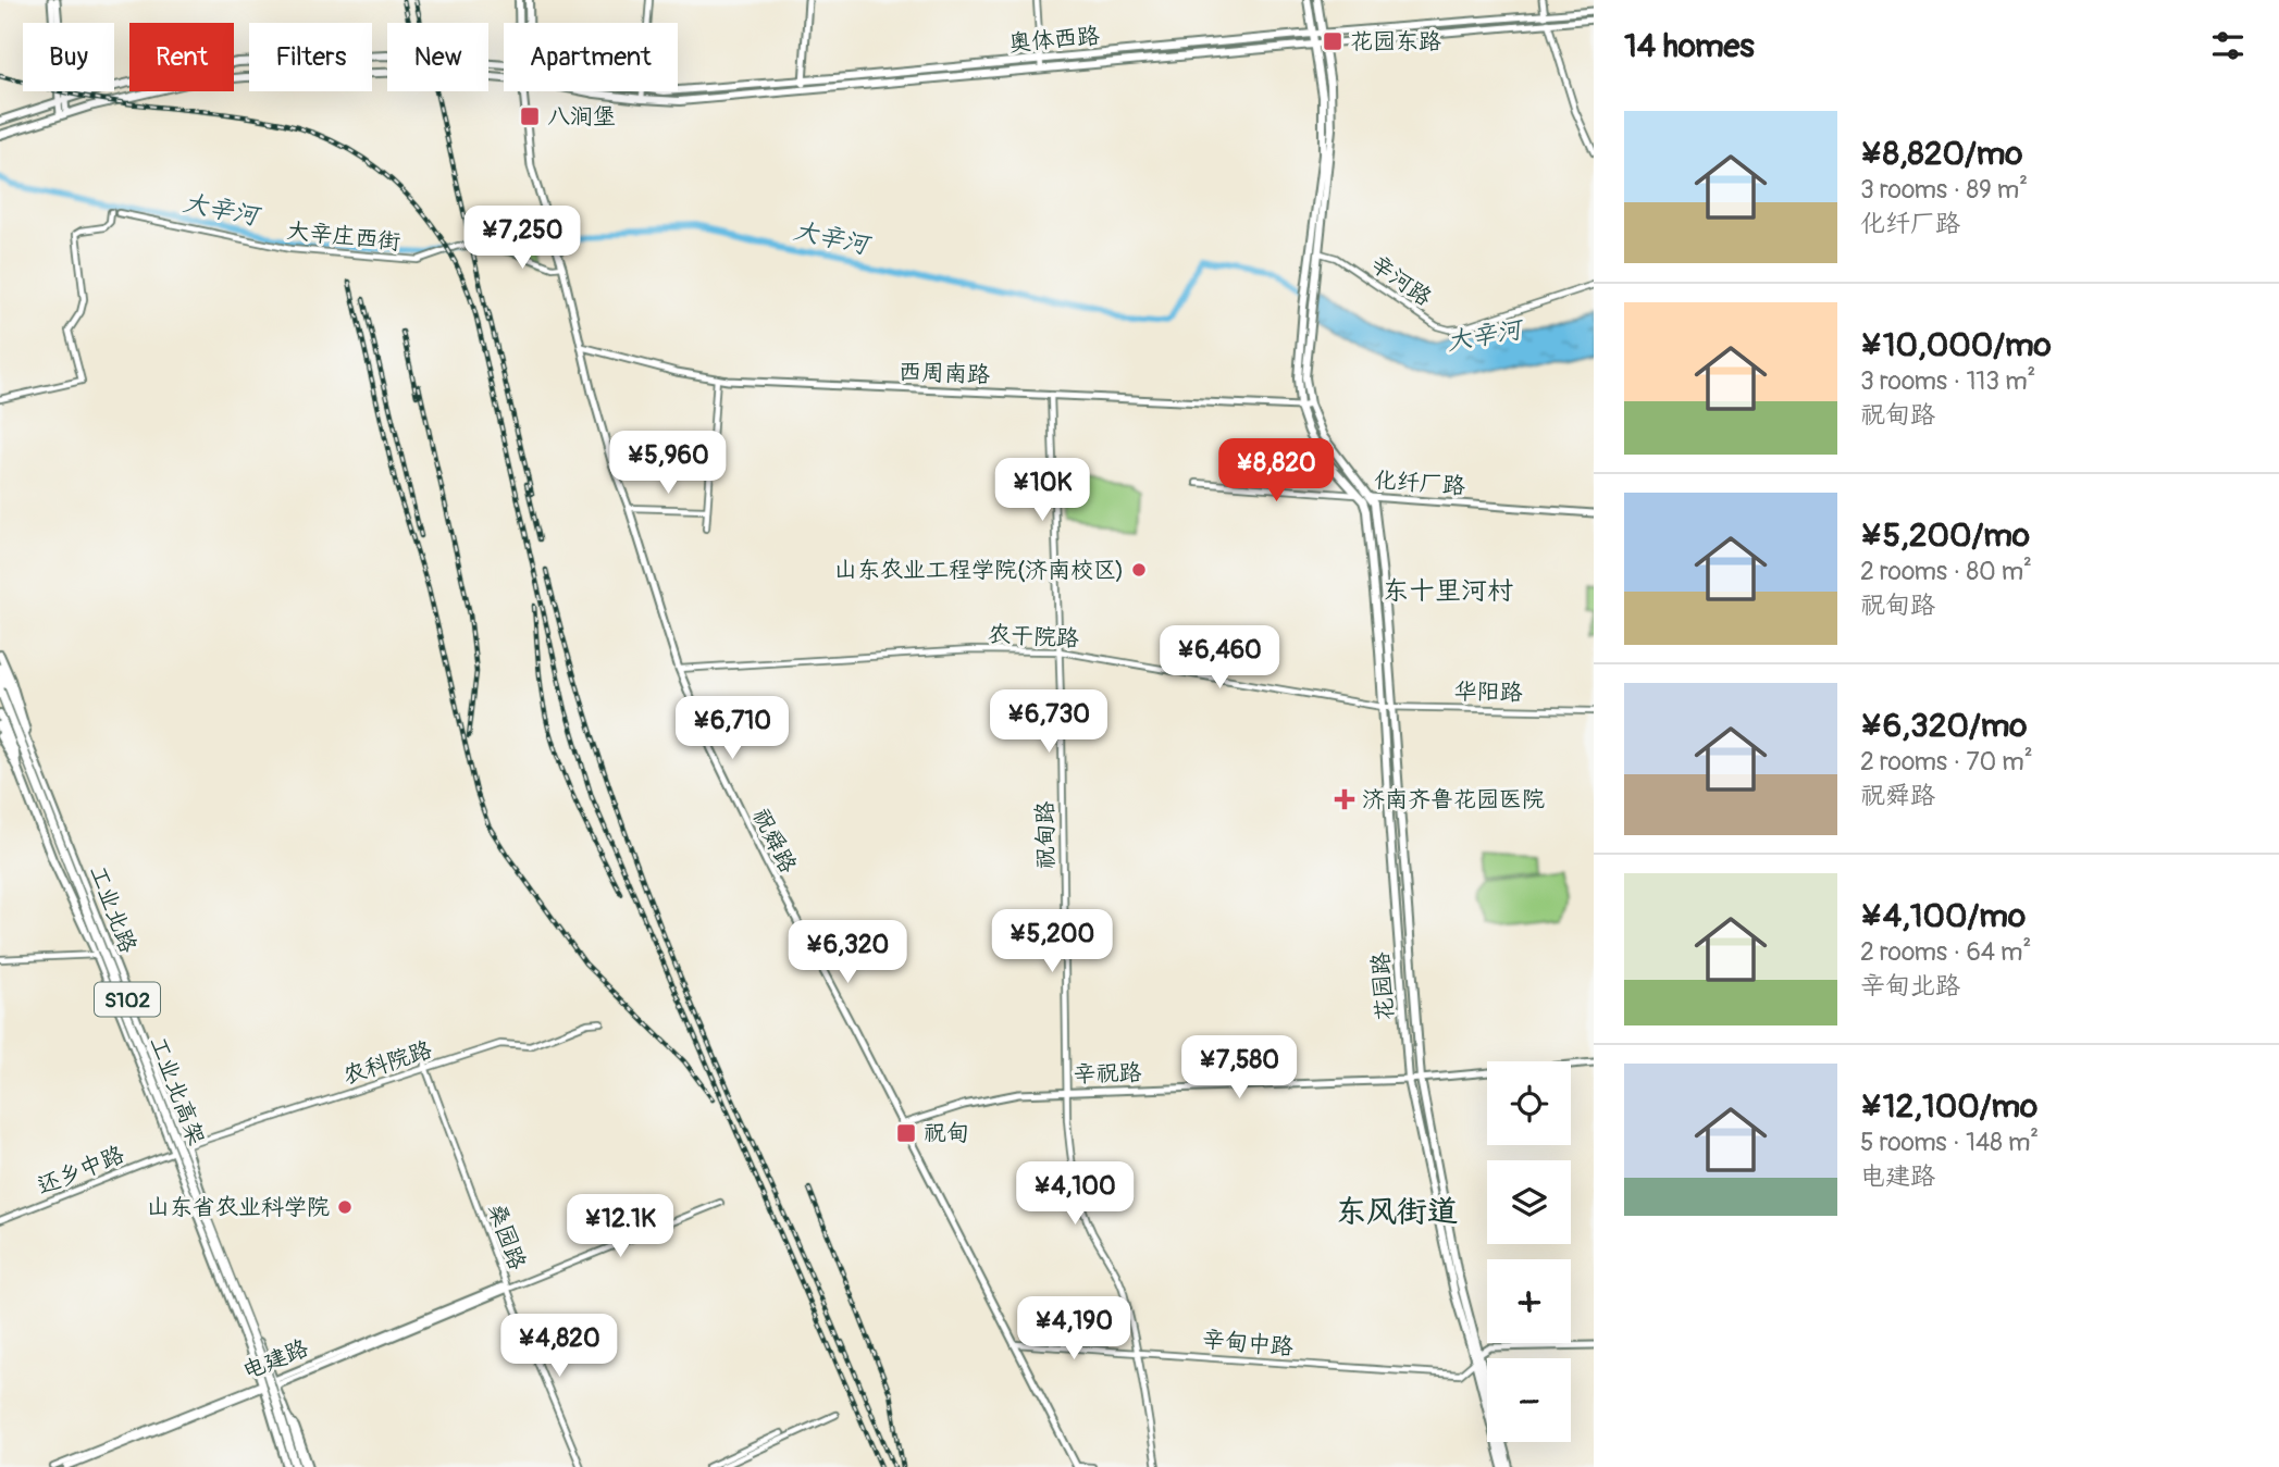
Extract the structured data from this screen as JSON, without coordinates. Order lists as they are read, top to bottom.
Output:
{
  "streets": {
    "highway": ["工业北高架"],
    "main road": [
      "奥体西路",
      "西周南路",
      "化纤厂路",
      "祝舜路",
      "工业北路",
      "花园路",
      "S102",
      "辛祝路",
      "电建路"
    ],
    "street": [
      "大辛庄西街",
      "辛河路",
      "农干院路",
      "华阳路",
      "祝甸路",
      "农科院路",
      "还乡中路",
      "桑园路",
      "辛甸中路"
    ]
  },
  "crossings": [
    ["大辛庄西街", "祝舜路"],
    ["西周南路", "祝甸路"],
    ["西周南路", "祝舜路"],
    ["化纤厂路", "花园路"],
    ["农干院路", "华阳路"],
    ["农干院路", "祝甸路"],
    ["农干院路", "祝舜路"],
    ["农干院路", "花园路"],
    ["华阳路", "花园路"],
    ["祝甸路", "辛祝路"],
    ["祝甸路", "辛甸中路"],
    ["祝舜路", "辛祝路"],
    ["祝舜路", "辛甸中路"],
    ["工业北路", "农科院路"],
    ["工业北路", "工业北高架"],
    ["工业北路", "还乡中路"],
    ["工业北路", "电建路"],
    ["花园路", "辛祝路"],
    ["花园路", "辛甸中路"],
    ["农科院路", "还乡中路"],
    ["农科院路", "桑园路"],
    ["桑园路", "电建路"]
  ],
  "districts": ["东十里河村", "东风街道"],
  "water": ["大辛河"],
  "places": {
    "transit": ["花园东路", "八涧堡", "祝甸"],
    "other": ["山东农业工程学院(济南校区)", "山东省农业科学院"],
    "health": ["济南齐鲁花园医院"]
  },
  "page": {
    "heading": "14 homes",
    "chip": [
      "Buy",
      "Rent",
      "Filters",
      "New",
      "Apartment"
    ],
    "list": [
      {
        "name": "¥8,820/mo",
        "note": "3 rooms · 89 m² · 化纤厂路"
      },
      {
        "name": "¥10,000/mo",
        "note": "3 rooms · 113 m² · 祝甸路"
      },
      {
        "name": "¥5,200/mo",
        "note": "2 rooms · 80 m² · 祝甸路"
      },
      {
        "name": "¥6,320/mo",
        "note": "2 rooms · 70 m² · 祝舜路"
      },
      {
        "name": "¥4,100/mo",
        "note": "2 rooms · 64 m² · 辛甸北路"
      },
      {
        "name": "¥12,100/mo",
        "note": "5 rooms · 148 m² · 电建路"
      }
    ],
    "price": [
      "¥7,250",
      "¥5,960",
      "¥8,820",
      "¥10K",
      "¥6,460",
      "¥6,730",
      "¥6,710",
      "¥5,200",
      "¥6,320",
      "¥7,580",
      "¥4,100",
      "¥12.1K",
      "¥4,190",
      "¥4,820"
    ],
    "map_buttons": ["+", "−"]
  }
}
